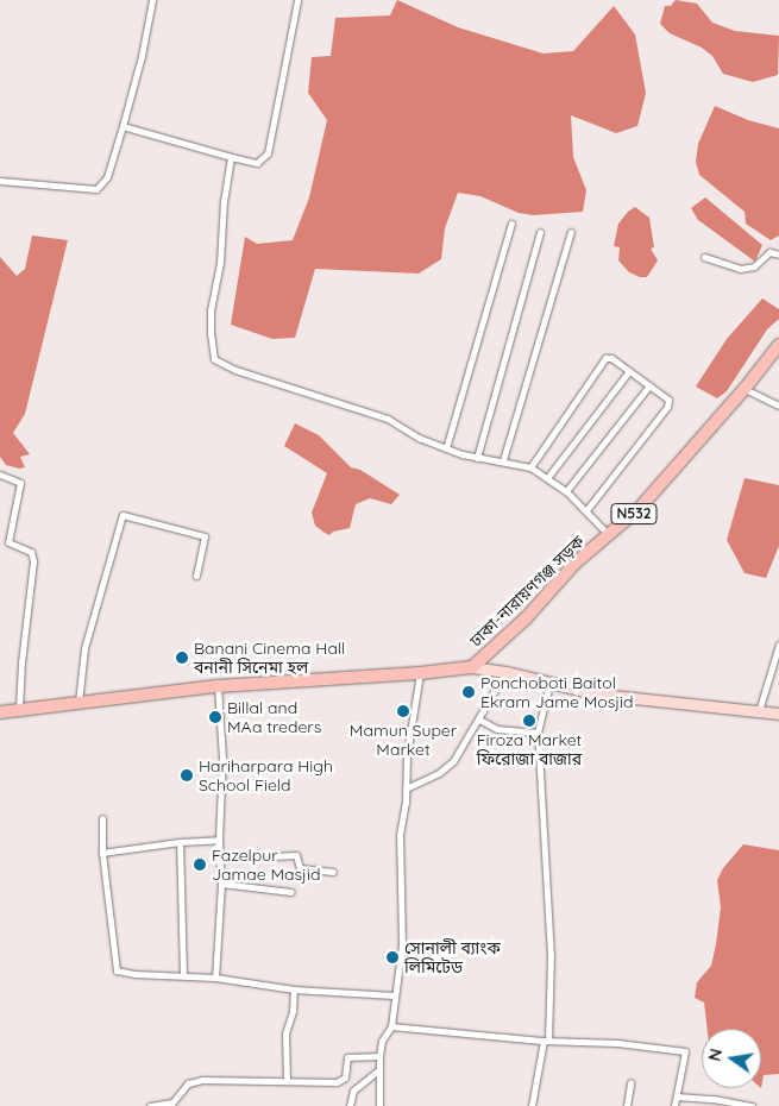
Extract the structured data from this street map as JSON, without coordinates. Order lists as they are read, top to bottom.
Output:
{
  "streets": {
    "highway": ["N532", "ঢাকা-নারায়ণগঞ্জ সড়ক"]
  },
  "places": [
    "Banani Cinema Hall বনানী সিনেমা হল",
    "Ponchoboti Baitol Ekram Jame Mosjid",
    "Mamun Super Market",
    "Billal and MAa treders",
    "Firoza Market ফিরোজা বাজার",
    "Hariharpara High School Field",
    "Fazelpur Jamae Masjid",
    "সোনালী ব্যাংক লিমিটেড"
  ],
  "north": "left"
}
